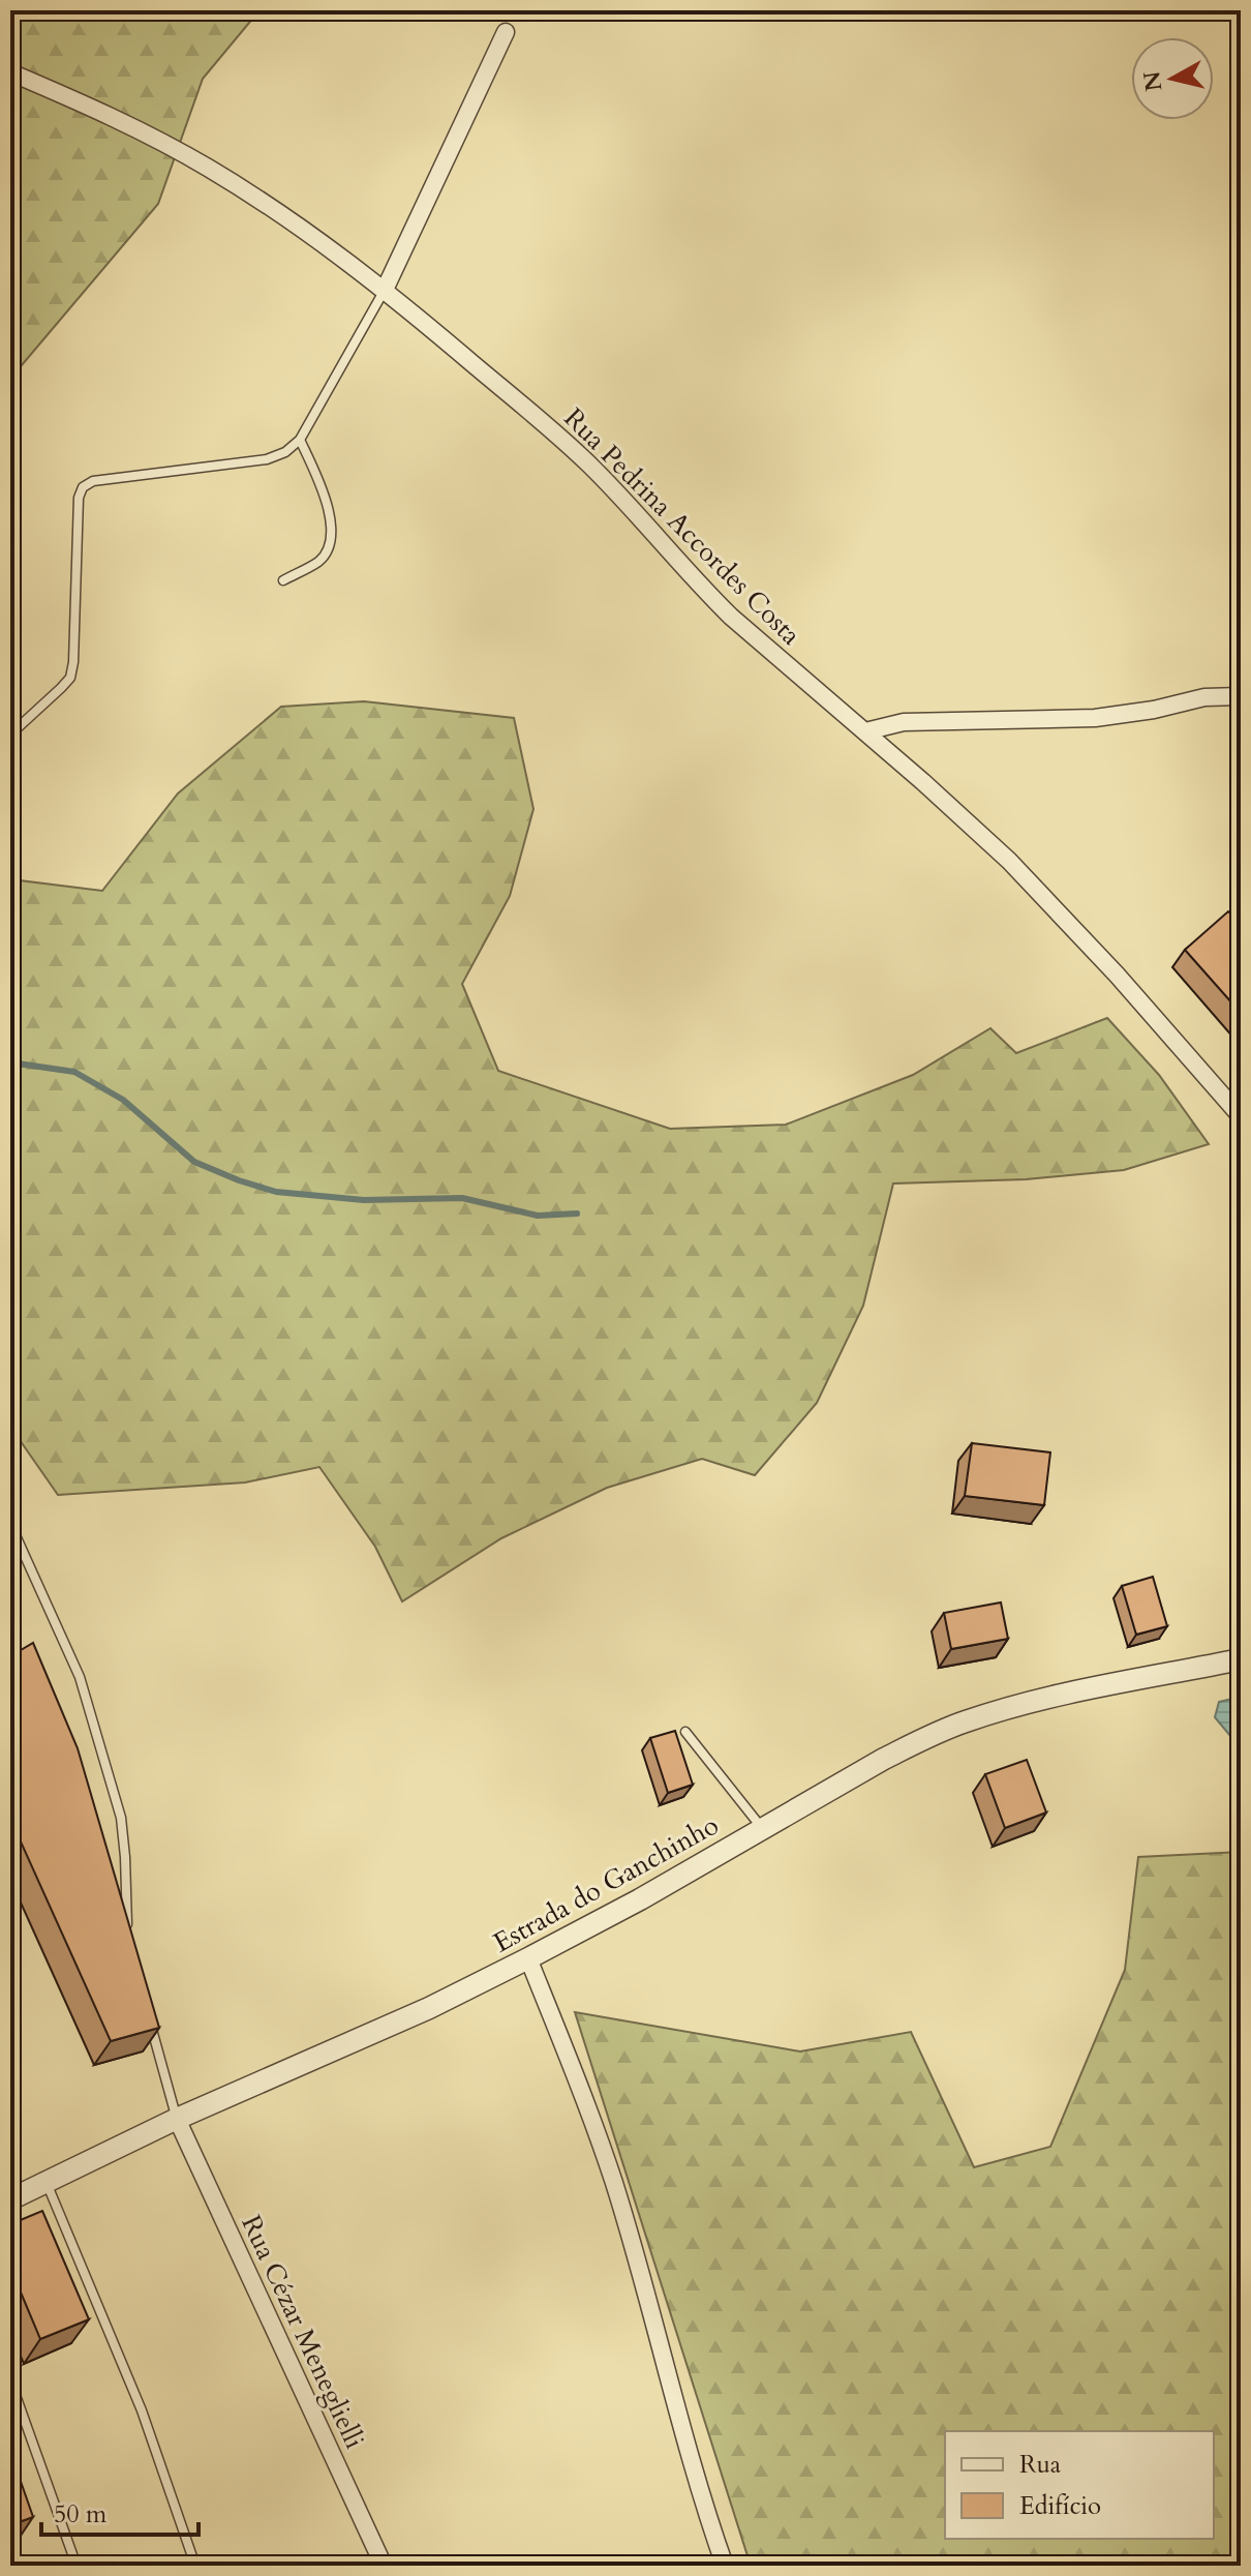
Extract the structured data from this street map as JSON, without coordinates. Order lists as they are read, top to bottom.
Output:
{
  "streets": {
    "street": ["Rua Pedrina Accordes Costa", "Estrada do Ganchinho", "Rua Cézar Meneglielli"]
  },
  "crossings": [
    ["Estrada do Ganchinho", "Rua Cézar Meneglielli"]
  ],
  "legend": ["Rua", "Edifício"],
  "scale_bar": "50 m",
  "north": "left"
}
